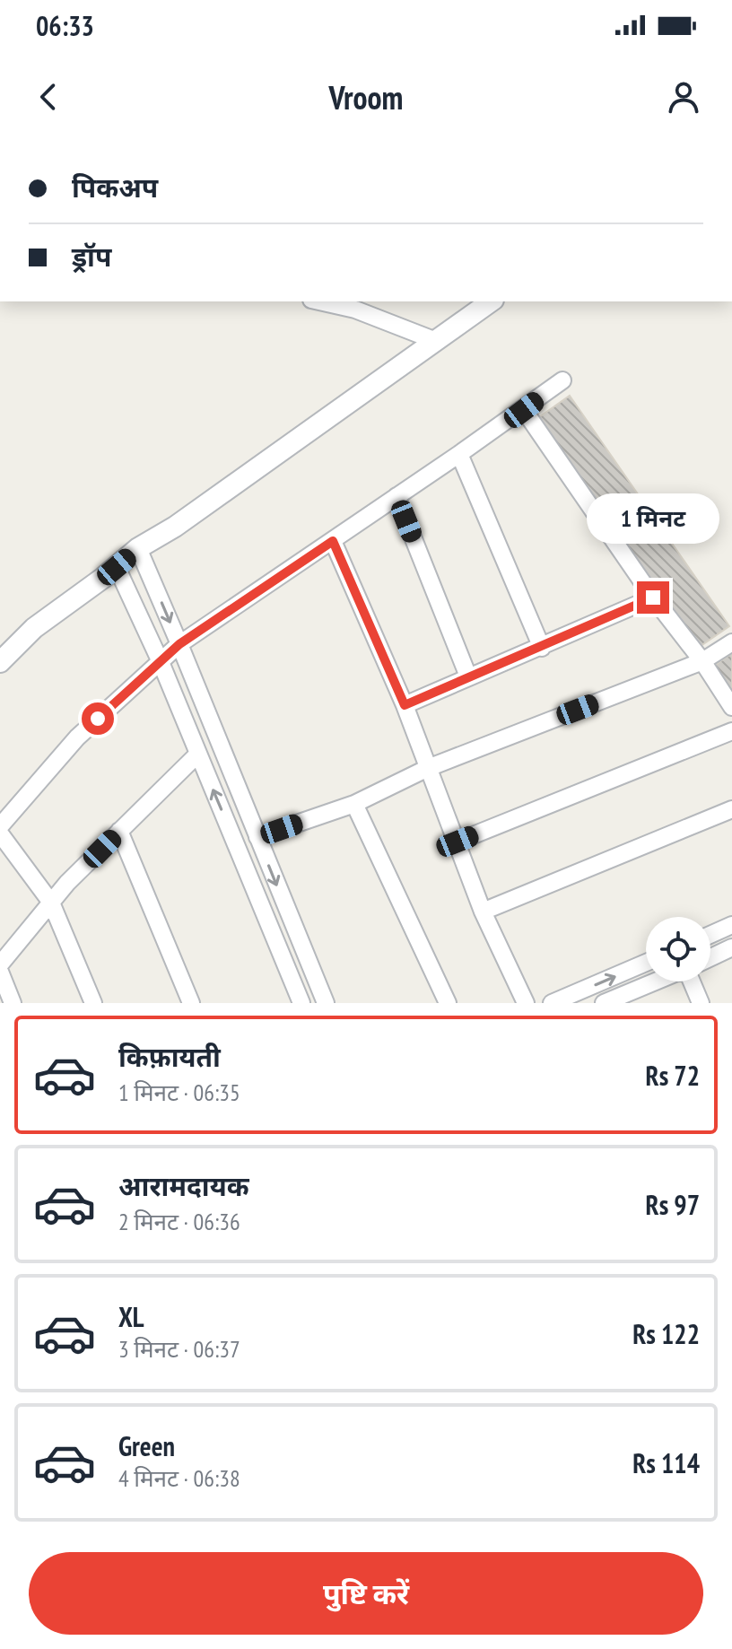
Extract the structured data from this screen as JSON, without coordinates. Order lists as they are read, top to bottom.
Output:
{
  "page": {
    "status": "06:33",
    "header": "Vroom",
    "banner": ["पिकअप", "ड्रॉप"],
    "bubble": "1 मिनट",
    "list": [
      {
        "name": "किफ़ायती",
        "note": "1 मिनट · 06:35",
        "value": "Rs 72"
      },
      {
        "name": "आरामदायक",
        "note": "2 मिनट · 06:36",
        "value": "Rs 97"
      },
      {
        "name": "XL",
        "note": "3 मिनट · 06:37",
        "value": "Rs 122"
      },
      {
        "name": "Green",
        "note": "4 मिनट · 06:38",
        "value": "Rs 114"
      }
    ],
    "buttons": "पुष्टि करें"
  }
}
